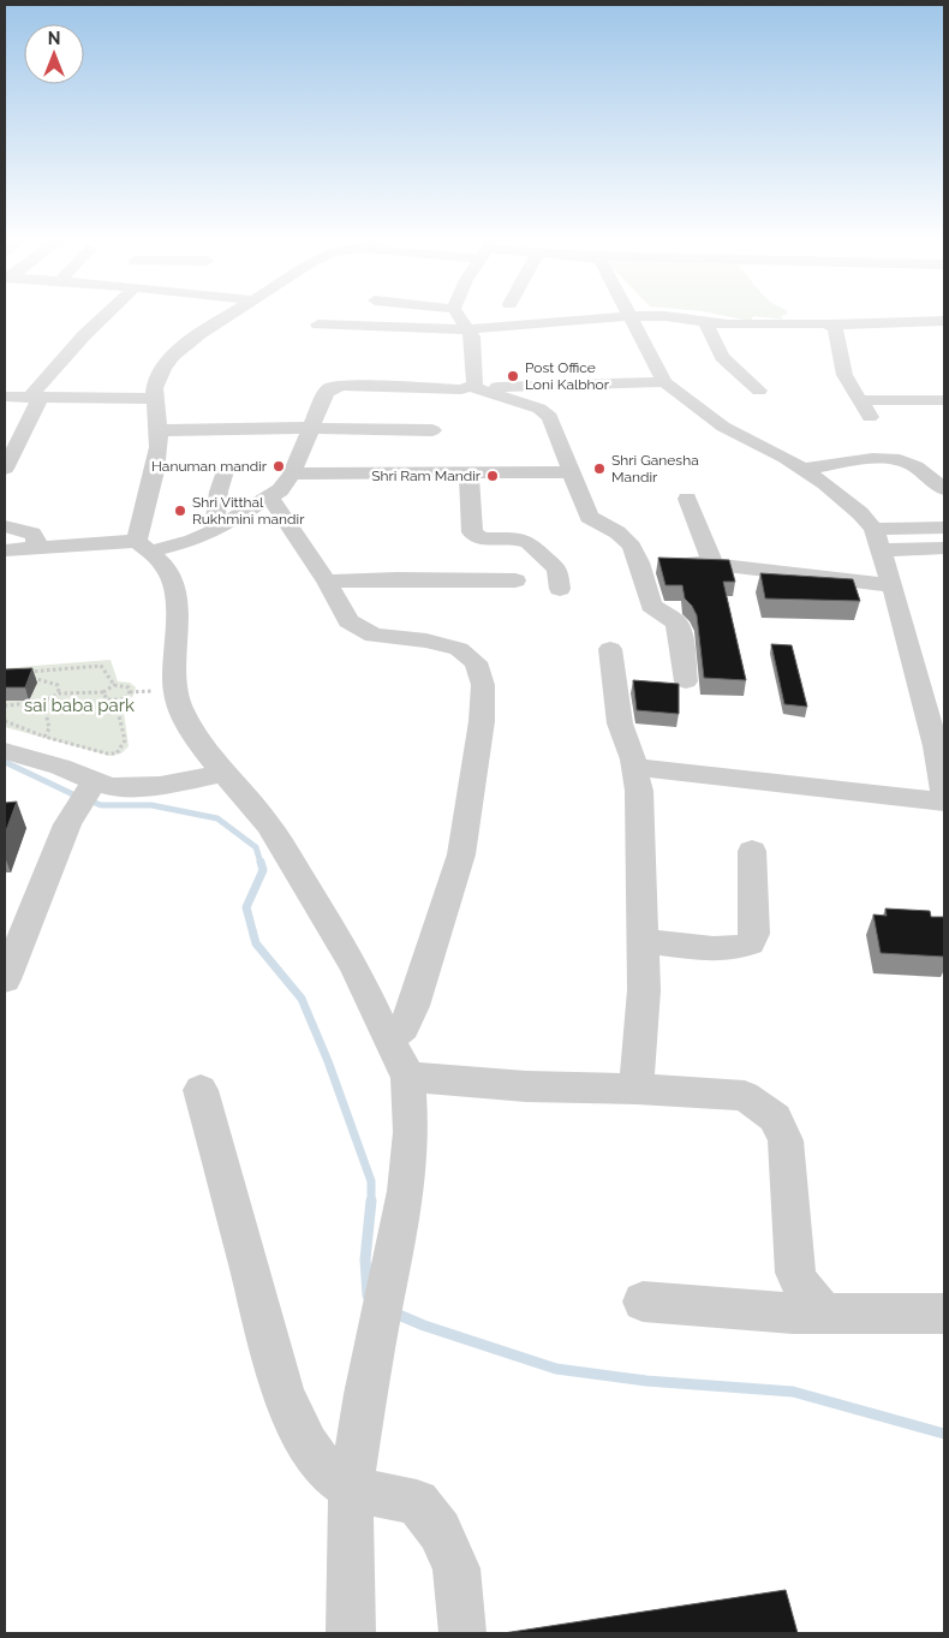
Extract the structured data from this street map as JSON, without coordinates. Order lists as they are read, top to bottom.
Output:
{
  "parks": ["sai baba park"],
  "places": [
    "Post Office Loni Kalbhor",
    "Hanuman mandir",
    "Shri Ganesha Mandir",
    "Shri Ram Mandir",
    "Shri Vitthal Rukhmini mandir"
  ],
  "north": "top"
}
